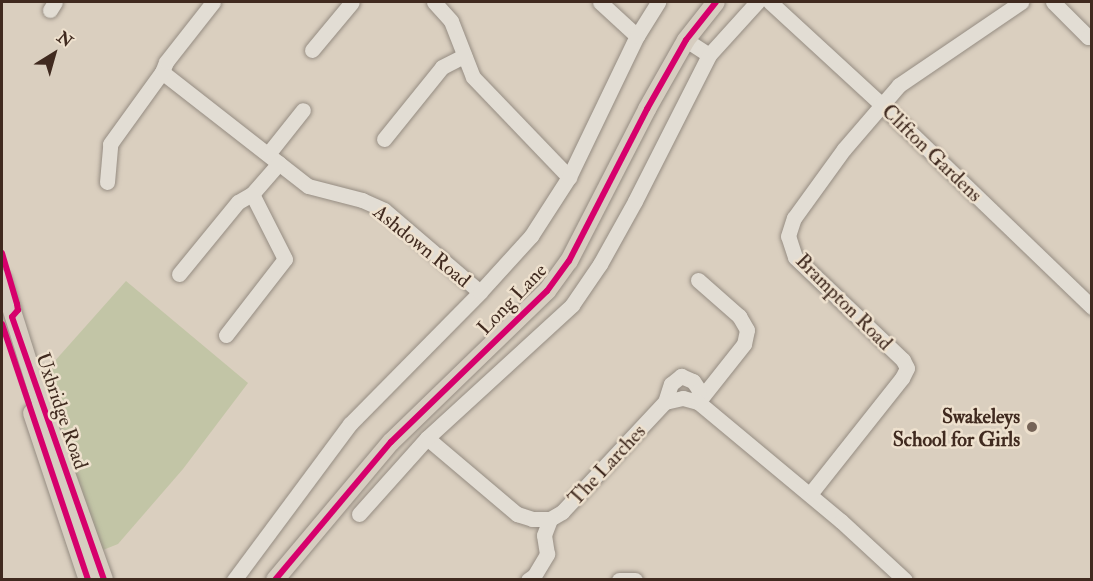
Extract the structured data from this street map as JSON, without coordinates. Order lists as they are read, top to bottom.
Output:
{
  "streets": {
    "main road": ["Long Lane", "Uxbridge Road"],
    "street": [
      "Clifton Gardens",
      "Ashdown Road",
      "Brampton Road",
      "The Larches"
    ]
  },
  "crossings": [
    ["Clifton Gardens", "Brampton Road"],
    ["Ashdown Road", "Long Lane"],
    ["Brampton Road", "The Larches"]
  ],
  "places": ["Swakeleys School for Girls"],
  "north": "top right"
}
